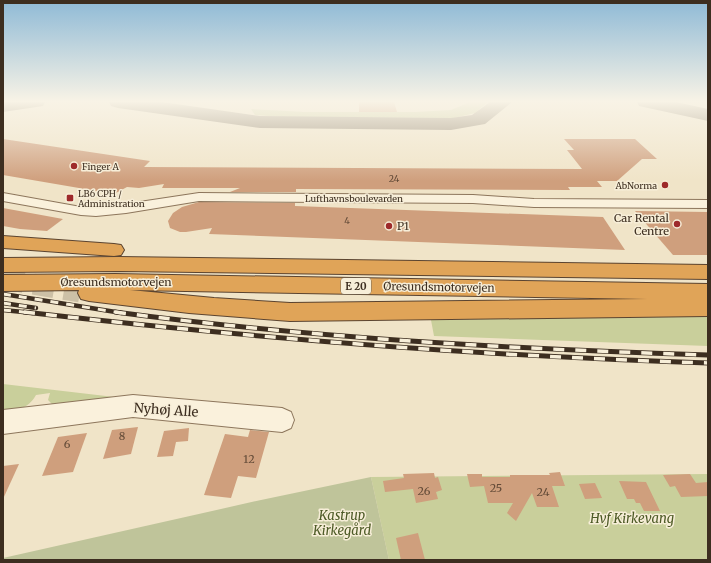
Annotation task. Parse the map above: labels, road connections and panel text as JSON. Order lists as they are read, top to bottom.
{
  "streets": {
    "highway": ["Øresundsmotorvejen", "E 20"],
    "street": ["Lufthavnsboulevarden", "Nyhøj Alle"]
  },
  "parks": ["Kastrup Kirkegård", "Hvf Kirkevang"],
  "places": {
    "other": [
      "Finger A",
      "AbNorma",
      "Car Rental Centre",
      "P1"
    ],
    "transit": ["LB6 CPH / Administration"]
  },
  "house_numbers": [
    "24",
    "4",
    "8",
    "6",
    "12",
    "25",
    "26",
    "24"
  ]
}
